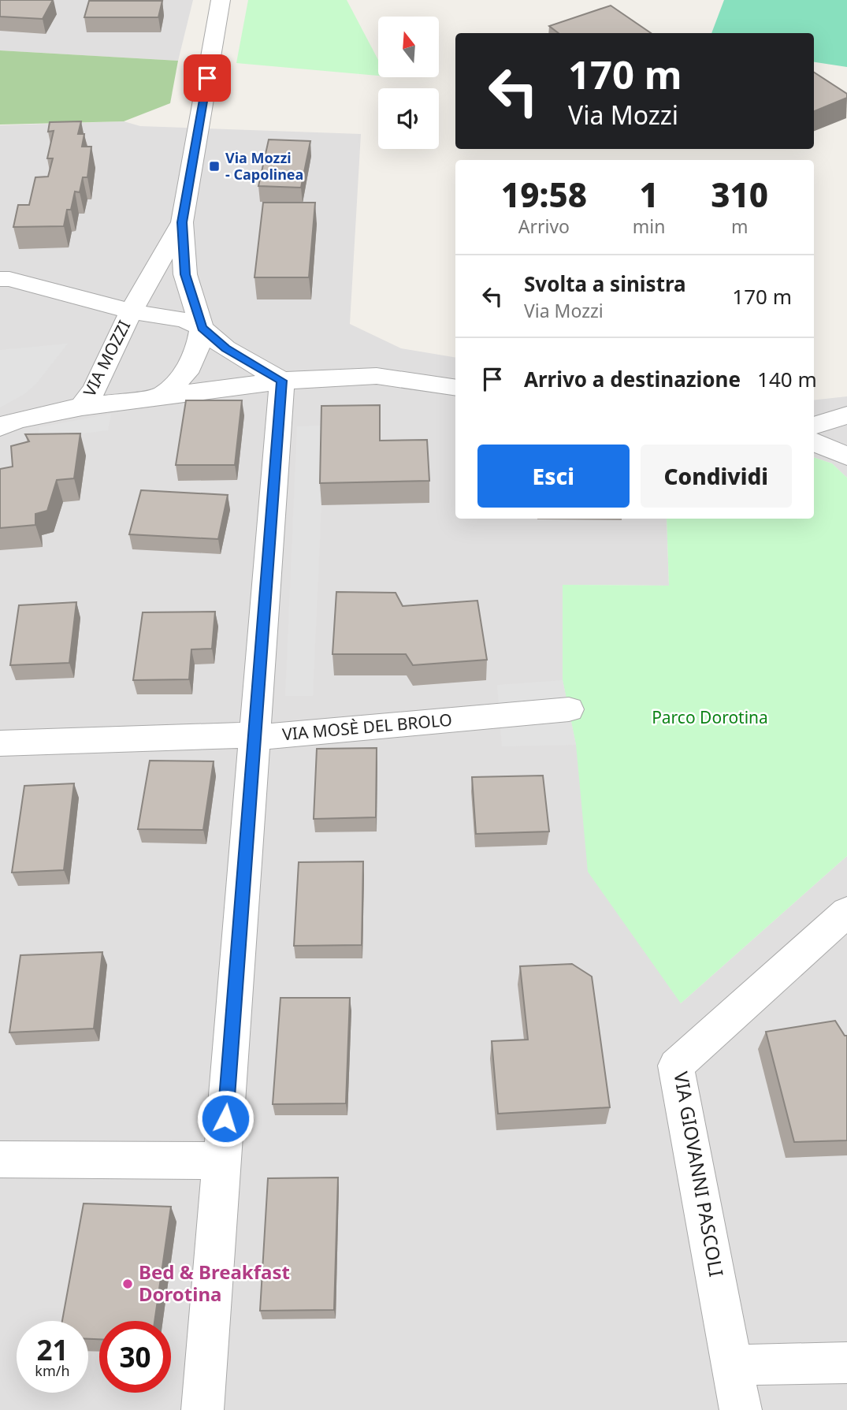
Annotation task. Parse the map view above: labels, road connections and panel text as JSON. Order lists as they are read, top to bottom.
{
  "streets": {
    "street": ["VIA MOZZI", "VIA MOSÈ DEL BROLO", "VIA GIOVANNI PASCOLI"]
  },
  "parks": ["Parco Dorotina"],
  "places": {
    "transit": ["Via Mozzi - Capolinea"],
    "other": ["Bed & Breakfast Dorotina"]
  },
  "north": "top",
  "page": {
    "turn": ["170 m", "Via Mozzi"],
    "eta": [
      "19:58",
      "Arrivo",
      "1",
      "min",
      "310",
      "m"
    ],
    "list": [
      {
        "name": "Svolta a sinistra",
        "note": "Via Mozzi",
        "value": "170 m"
      },
      {
        "name": "Arrivo a destinazione",
        "value": "140 m"
      }
    ],
    "buttons": ["Esci", "Condividi"],
    "speed": "21 km/h",
    "limit": "30"
  }
}
